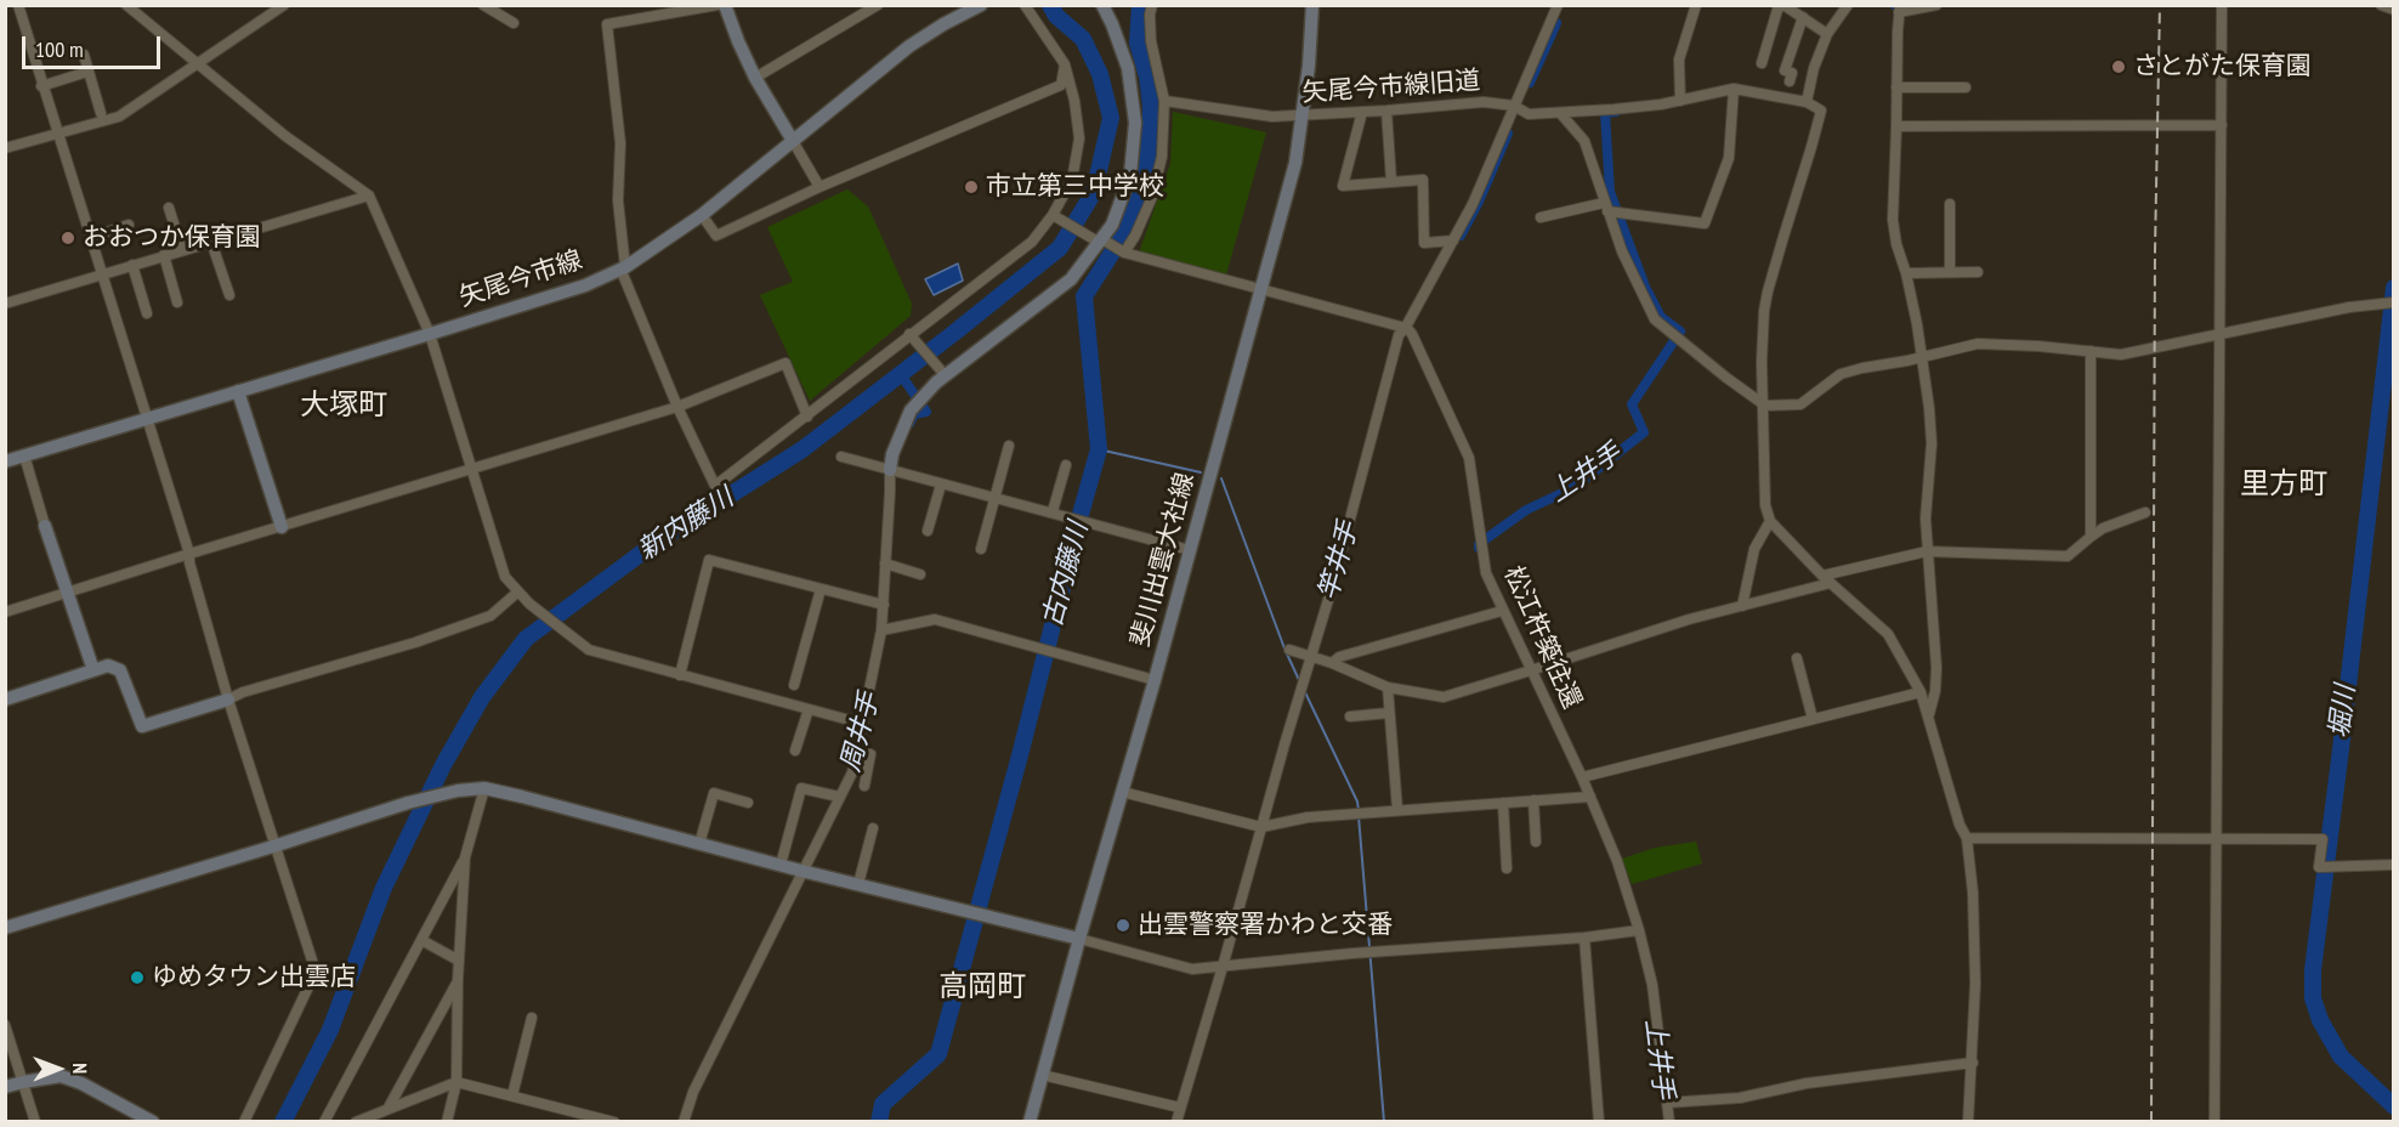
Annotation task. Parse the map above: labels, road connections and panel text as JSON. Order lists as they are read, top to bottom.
{
  "streets": {
    "street": [
      "矢尾今市線旧道",
      "矢尾今市線",
      "斐川出雲大社線",
      "松江杵築往還"
    ]
  },
  "crossings": [
    ["矢尾今市線旧道", "斐川出雲大社線"]
  ],
  "districts": ["大塚町", "里方町", "高岡町"],
  "water": [
    "上井手",
    "新内藤川",
    "竿井手",
    "古内藤川",
    "堀川",
    "周井手"
  ],
  "places": [
    "さとがた保育園",
    "市立第三中学校",
    "おおつか保育園",
    "出雲警察署かわと交番",
    "ゆめタウン出雲店"
  ],
  "scale_bar": "100 m",
  "north": "right"
}
